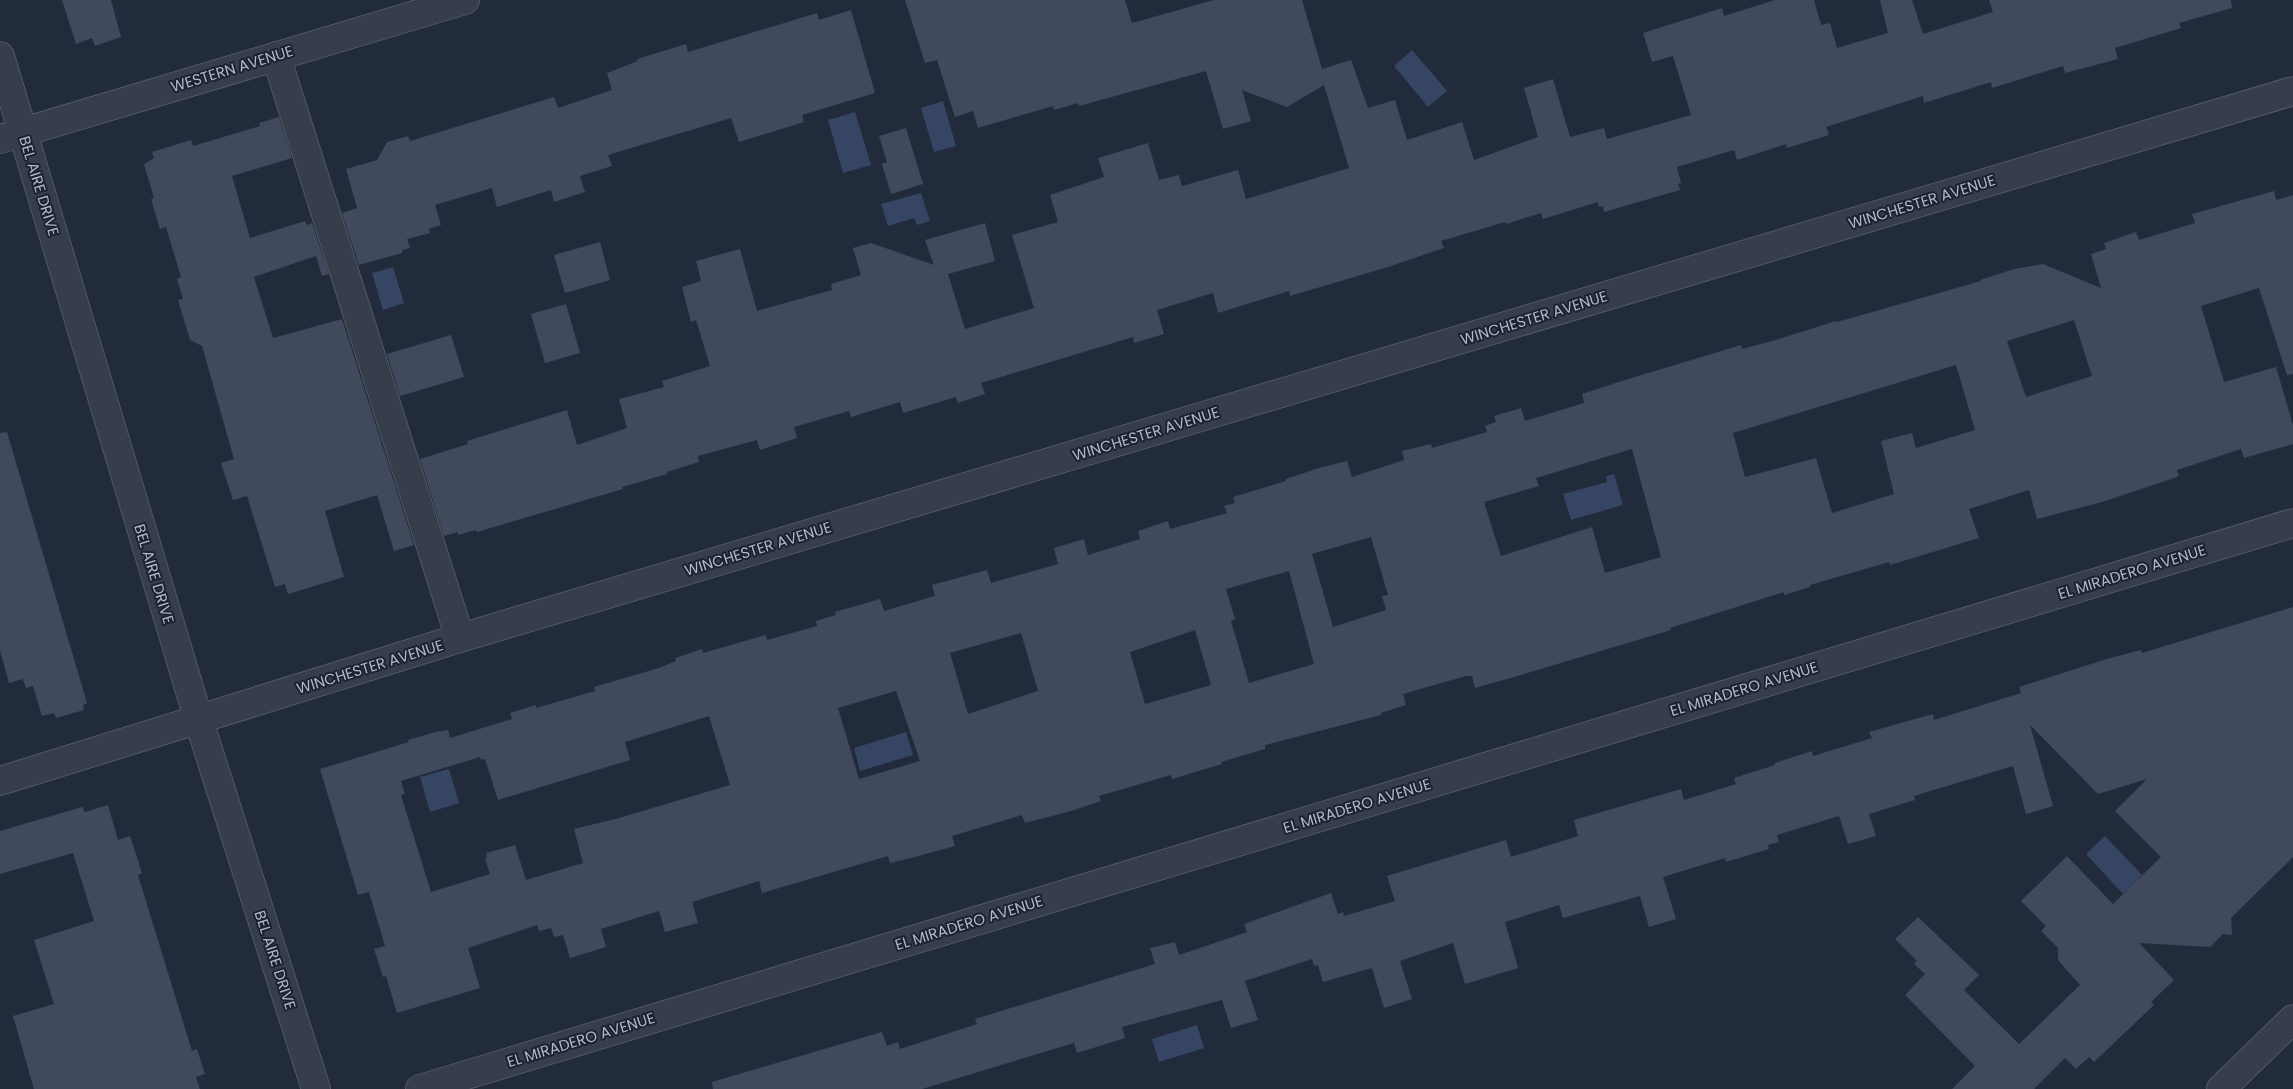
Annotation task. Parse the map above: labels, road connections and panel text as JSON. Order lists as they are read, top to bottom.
{
  "streets": {
    "street": [
      "WESTERN AVENUE",
      "BEL AIRE DRIVE",
      "WINCHESTER AVENUE",
      "EL MIRADERO AVENUE"
    ]
  },
  "crossings": [
    ["WESTERN AVENUE", "BEL AIRE DRIVE"],
    ["BEL AIRE DRIVE", "WINCHESTER AVENUE"]
  ]
}
